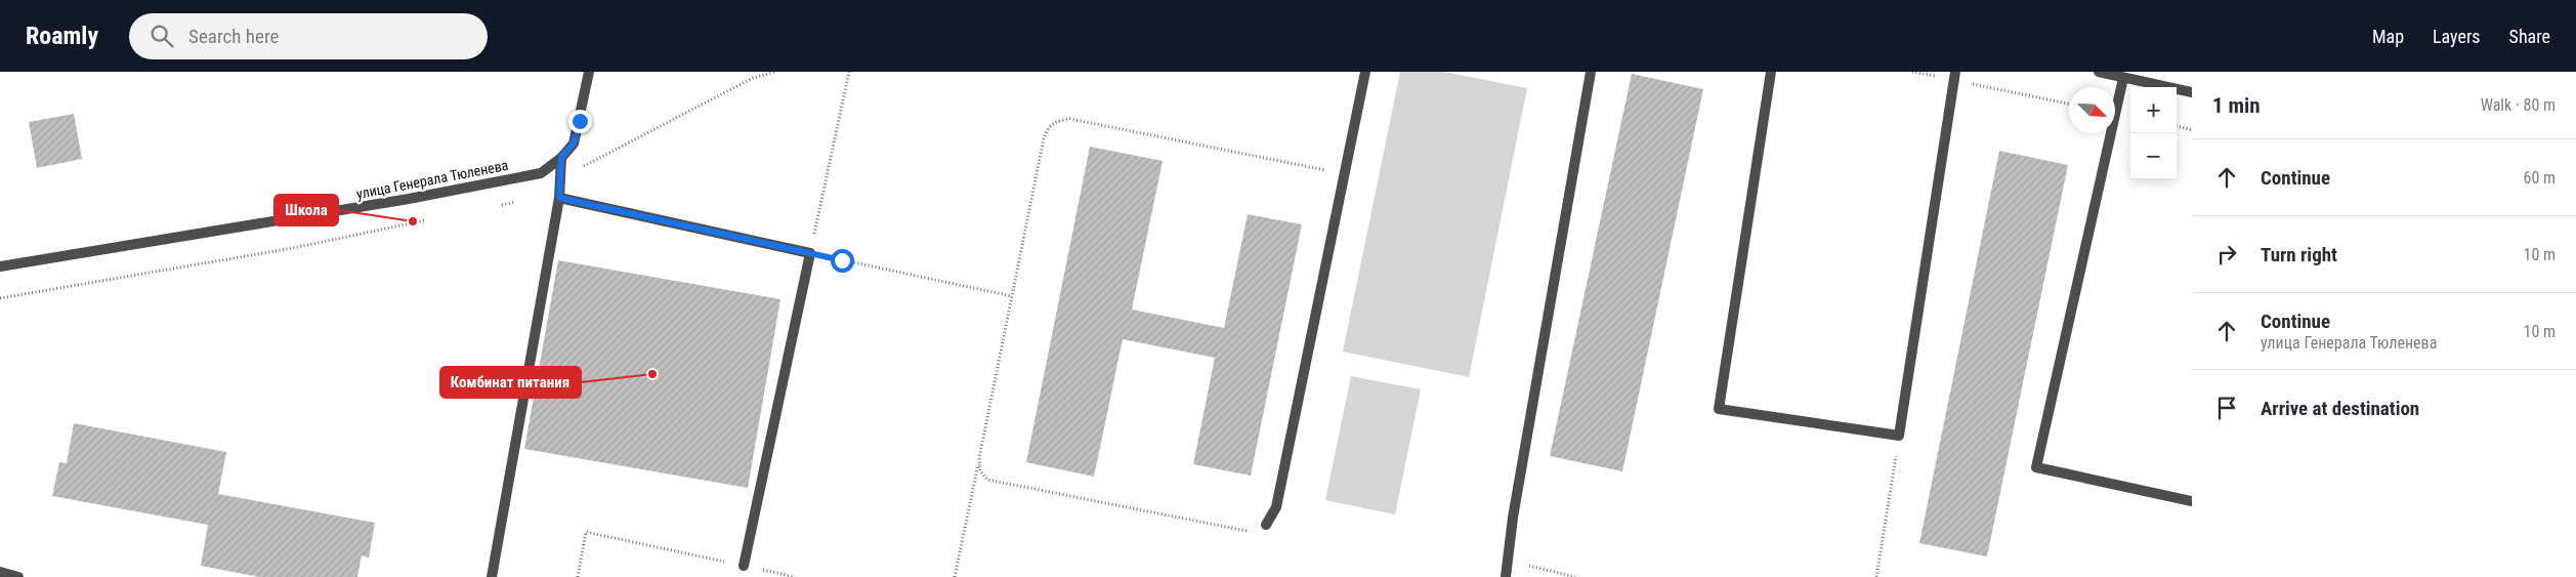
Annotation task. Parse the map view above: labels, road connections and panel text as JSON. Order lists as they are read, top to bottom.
{
  "streets": {
    "street": ["улица Генерала Тюленева"]
  },
  "places": ["Школа", "Комбинат питания"],
  "north": "bottom right",
  "page": {
    "header": "Roamly",
    "search": "Search here",
    "nav": ["Map", "Layers", "Share"],
    "heading": ["1 min", "Walk · 80 m"],
    "map_buttons": ["+", "−"],
    "list": [
      ["Continue", "60 m"],
      ["Turn right", "10 m"],
      ["Continue", "улица Генерала Тюленева", "10 m"],
      "Arrive at destination"
    ]
  }
}
